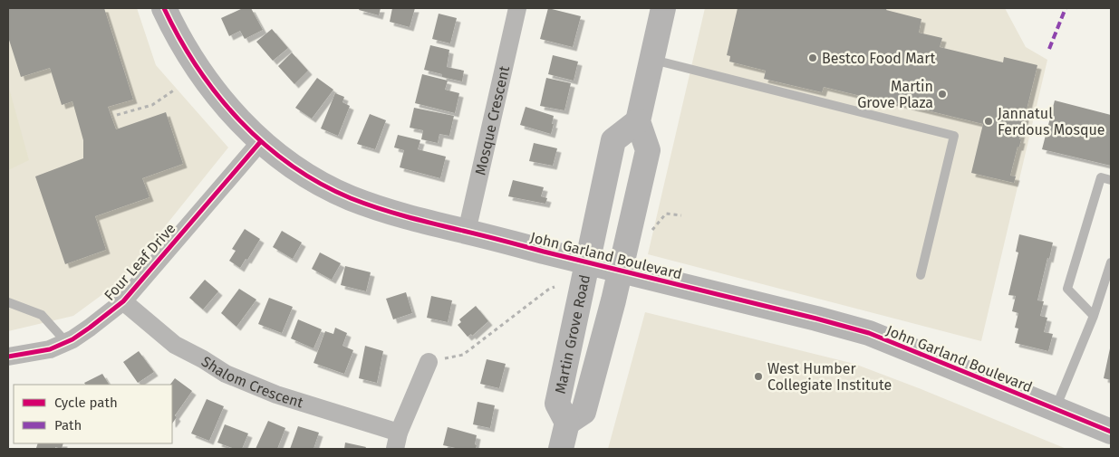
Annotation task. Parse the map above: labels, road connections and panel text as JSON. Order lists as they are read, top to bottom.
{
  "streets": {
    "street": [
      "Mosque Crescent",
      "John Garland Boulevard",
      "Four Leaf Drive",
      "Martin Grove Road",
      "Shalom Crescent"
    ]
  },
  "crossings": [
    ["Mosque Crescent", "John Garland Boulevard"],
    ["John Garland Boulevard", "Four Leaf Drive"],
    ["John Garland Boulevard", "Martin Grove Road"],
    ["Four Leaf Drive", "Shalom Crescent"]
  ],
  "places": [
    "Bestco Food Mart",
    "Martin Grove Plaza",
    "Jannatul Ferdous Mosque",
    "West Humber Collegiate Institute"
  ],
  "legend": ["Cycle path", "Path"]
}
